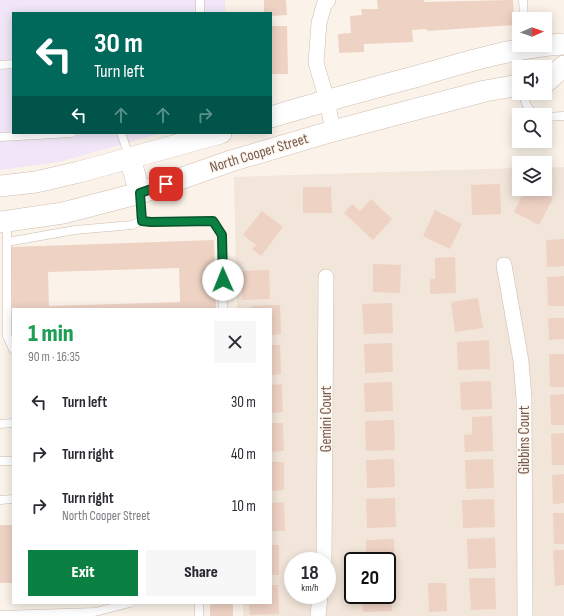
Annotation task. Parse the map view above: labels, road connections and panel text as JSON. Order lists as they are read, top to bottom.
{
  "streets": {
    "main road": ["North Cooper Street"],
    "street": ["Gemini Court", "Gibbins Court"]
  },
  "north": "right",
  "page": {
    "turn": ["30 m", "Turn left"],
    "heading": ["1 min", "90 m · 16:35"],
    "list": [
      {
        "name": "Turn left",
        "value": "30 m"
      },
      {
        "name": "Turn right",
        "value": "40 m"
      },
      {
        "name": "Turn right",
        "note": "North Cooper Street",
        "value": "10 m"
      }
    ],
    "buttons": ["Exit", "Share"],
    "speed": "18 km/h",
    "limit": "20"
  }
}
